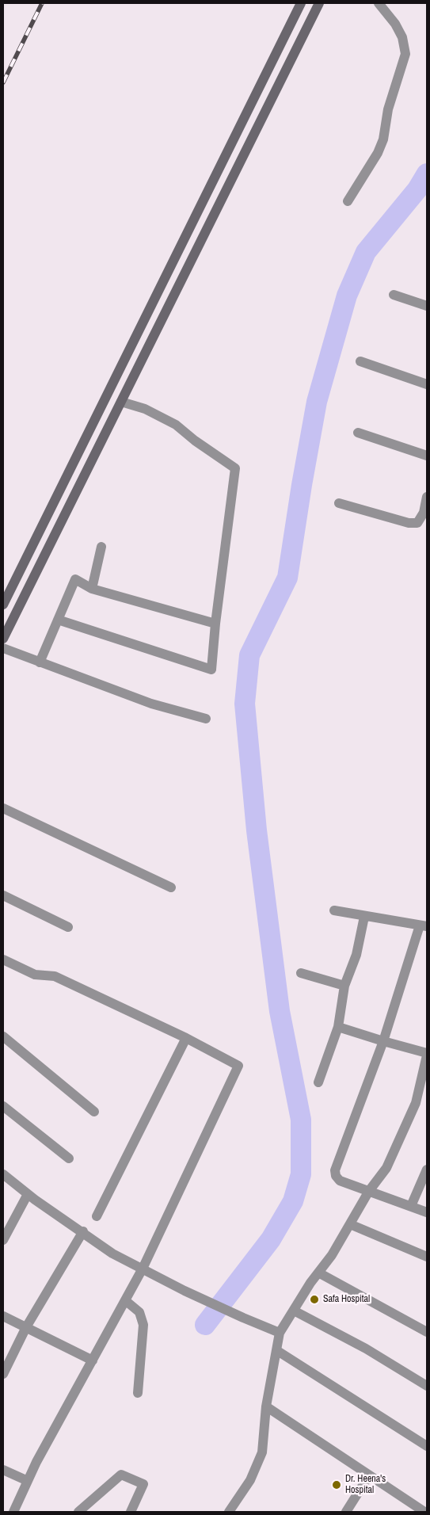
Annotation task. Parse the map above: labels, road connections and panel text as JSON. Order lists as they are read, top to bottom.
{
  "places": ["Safa Hospital", "Dr. Heena's Hospital"]
}
